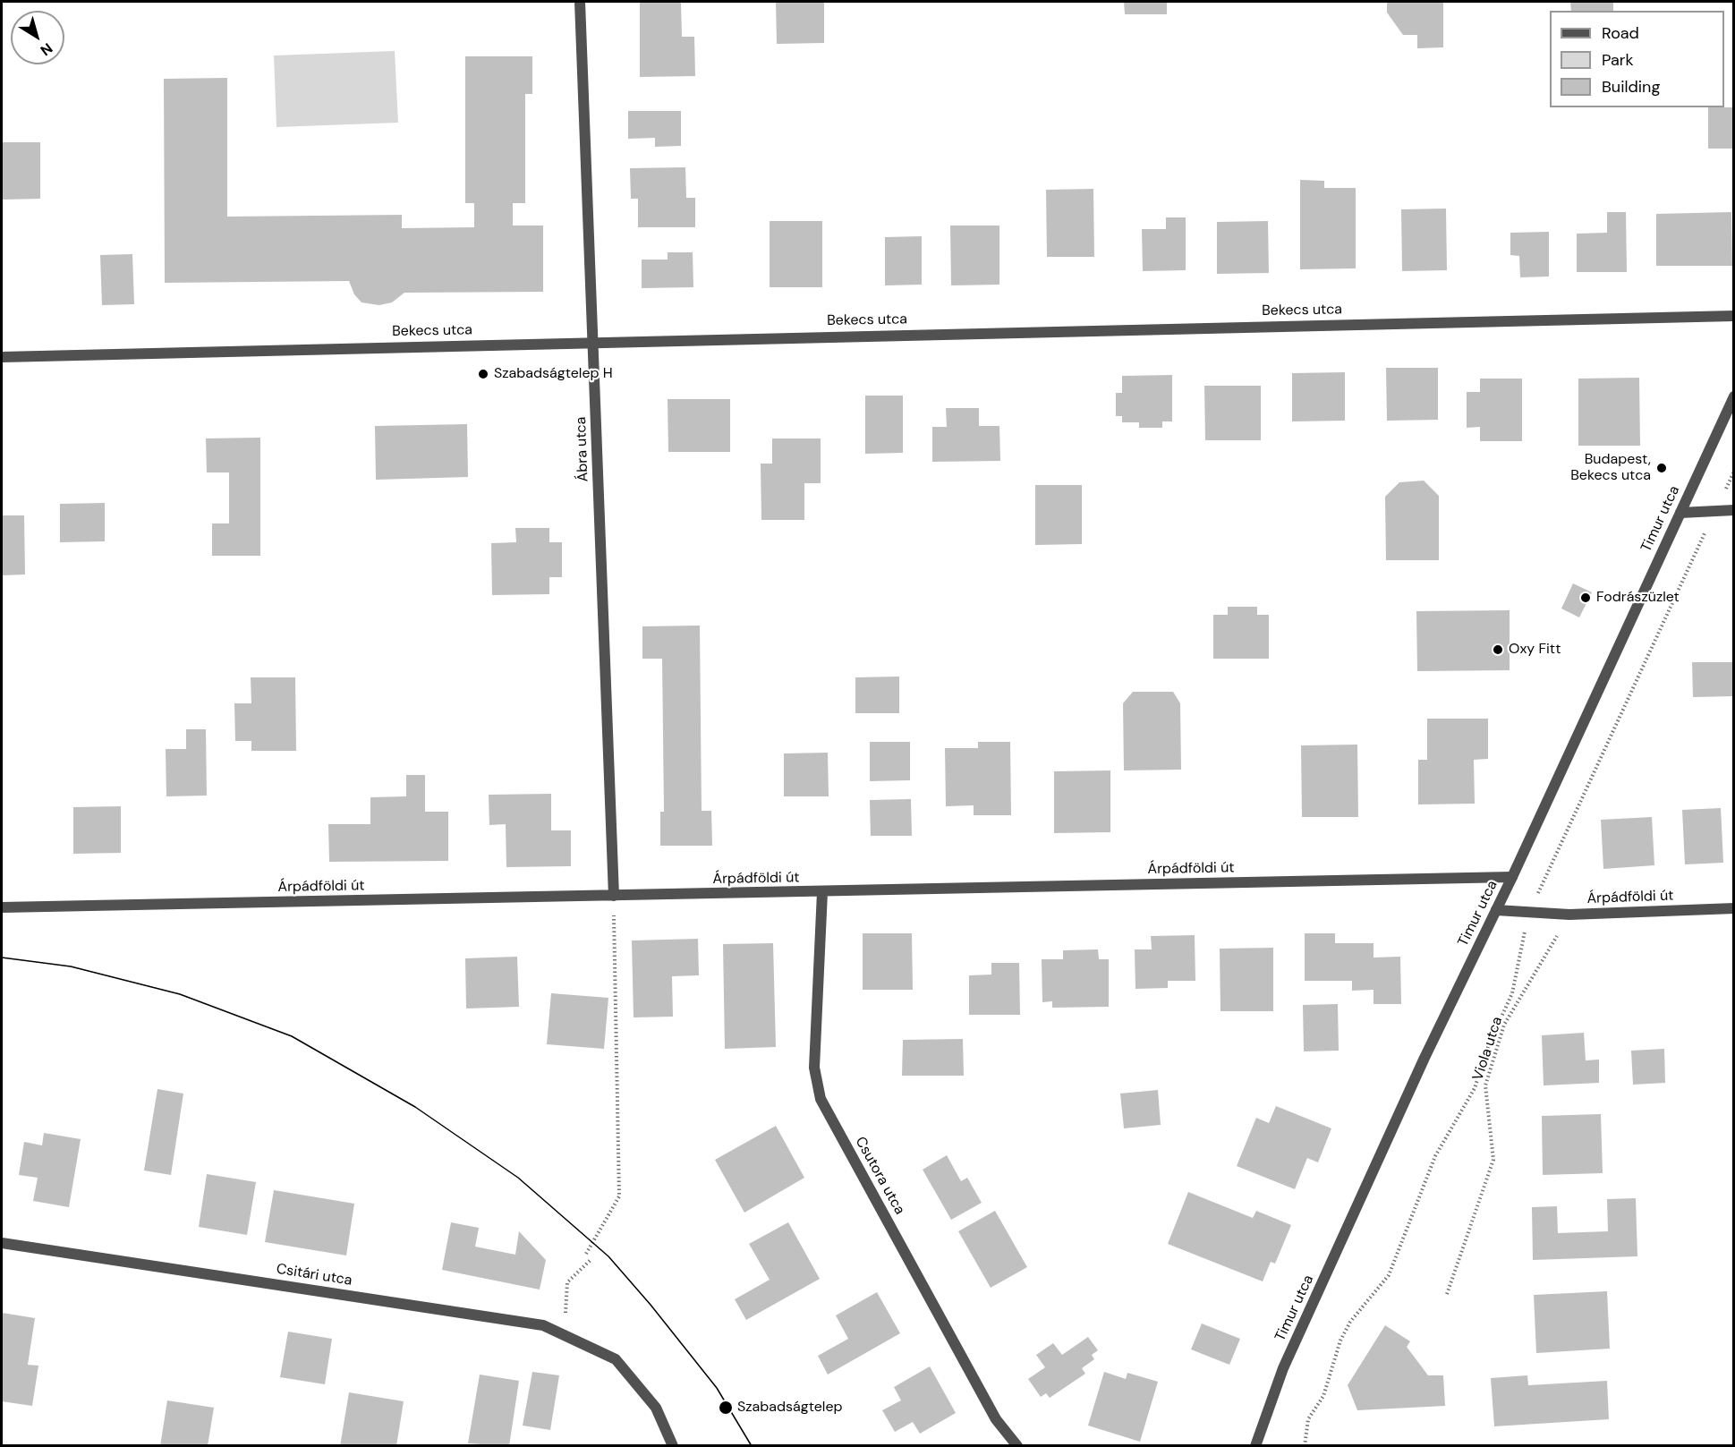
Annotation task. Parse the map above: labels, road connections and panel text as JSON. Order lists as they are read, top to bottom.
{
  "streets": {
    "street": [
      "Bekecs utca",
      "Ábra utca",
      "Timur utca",
      "Árpádföldi út",
      "Csutora utca",
      "Csitári utca"
    ],
    "path": ["Viola utca"]
  },
  "crossings": [
    ["Bekecs utca", "Ábra utca"],
    ["Ábra utca", "Árpádföldi út"],
    ["Timur utca", "Árpádföldi út"],
    ["Árpádföldi út", "Viola utca"],
    ["Árpádföldi út", "Csutora utca"]
  ],
  "places": [
    "Szabadságtelep H",
    "Budapest, Bekecs utca",
    "Fodrászüzlet",
    "Oxy Fitt",
    "Szabadságtelep"
  ],
  "legend": ["Road", "Park", "Building"],
  "north": "bottom right"
}
